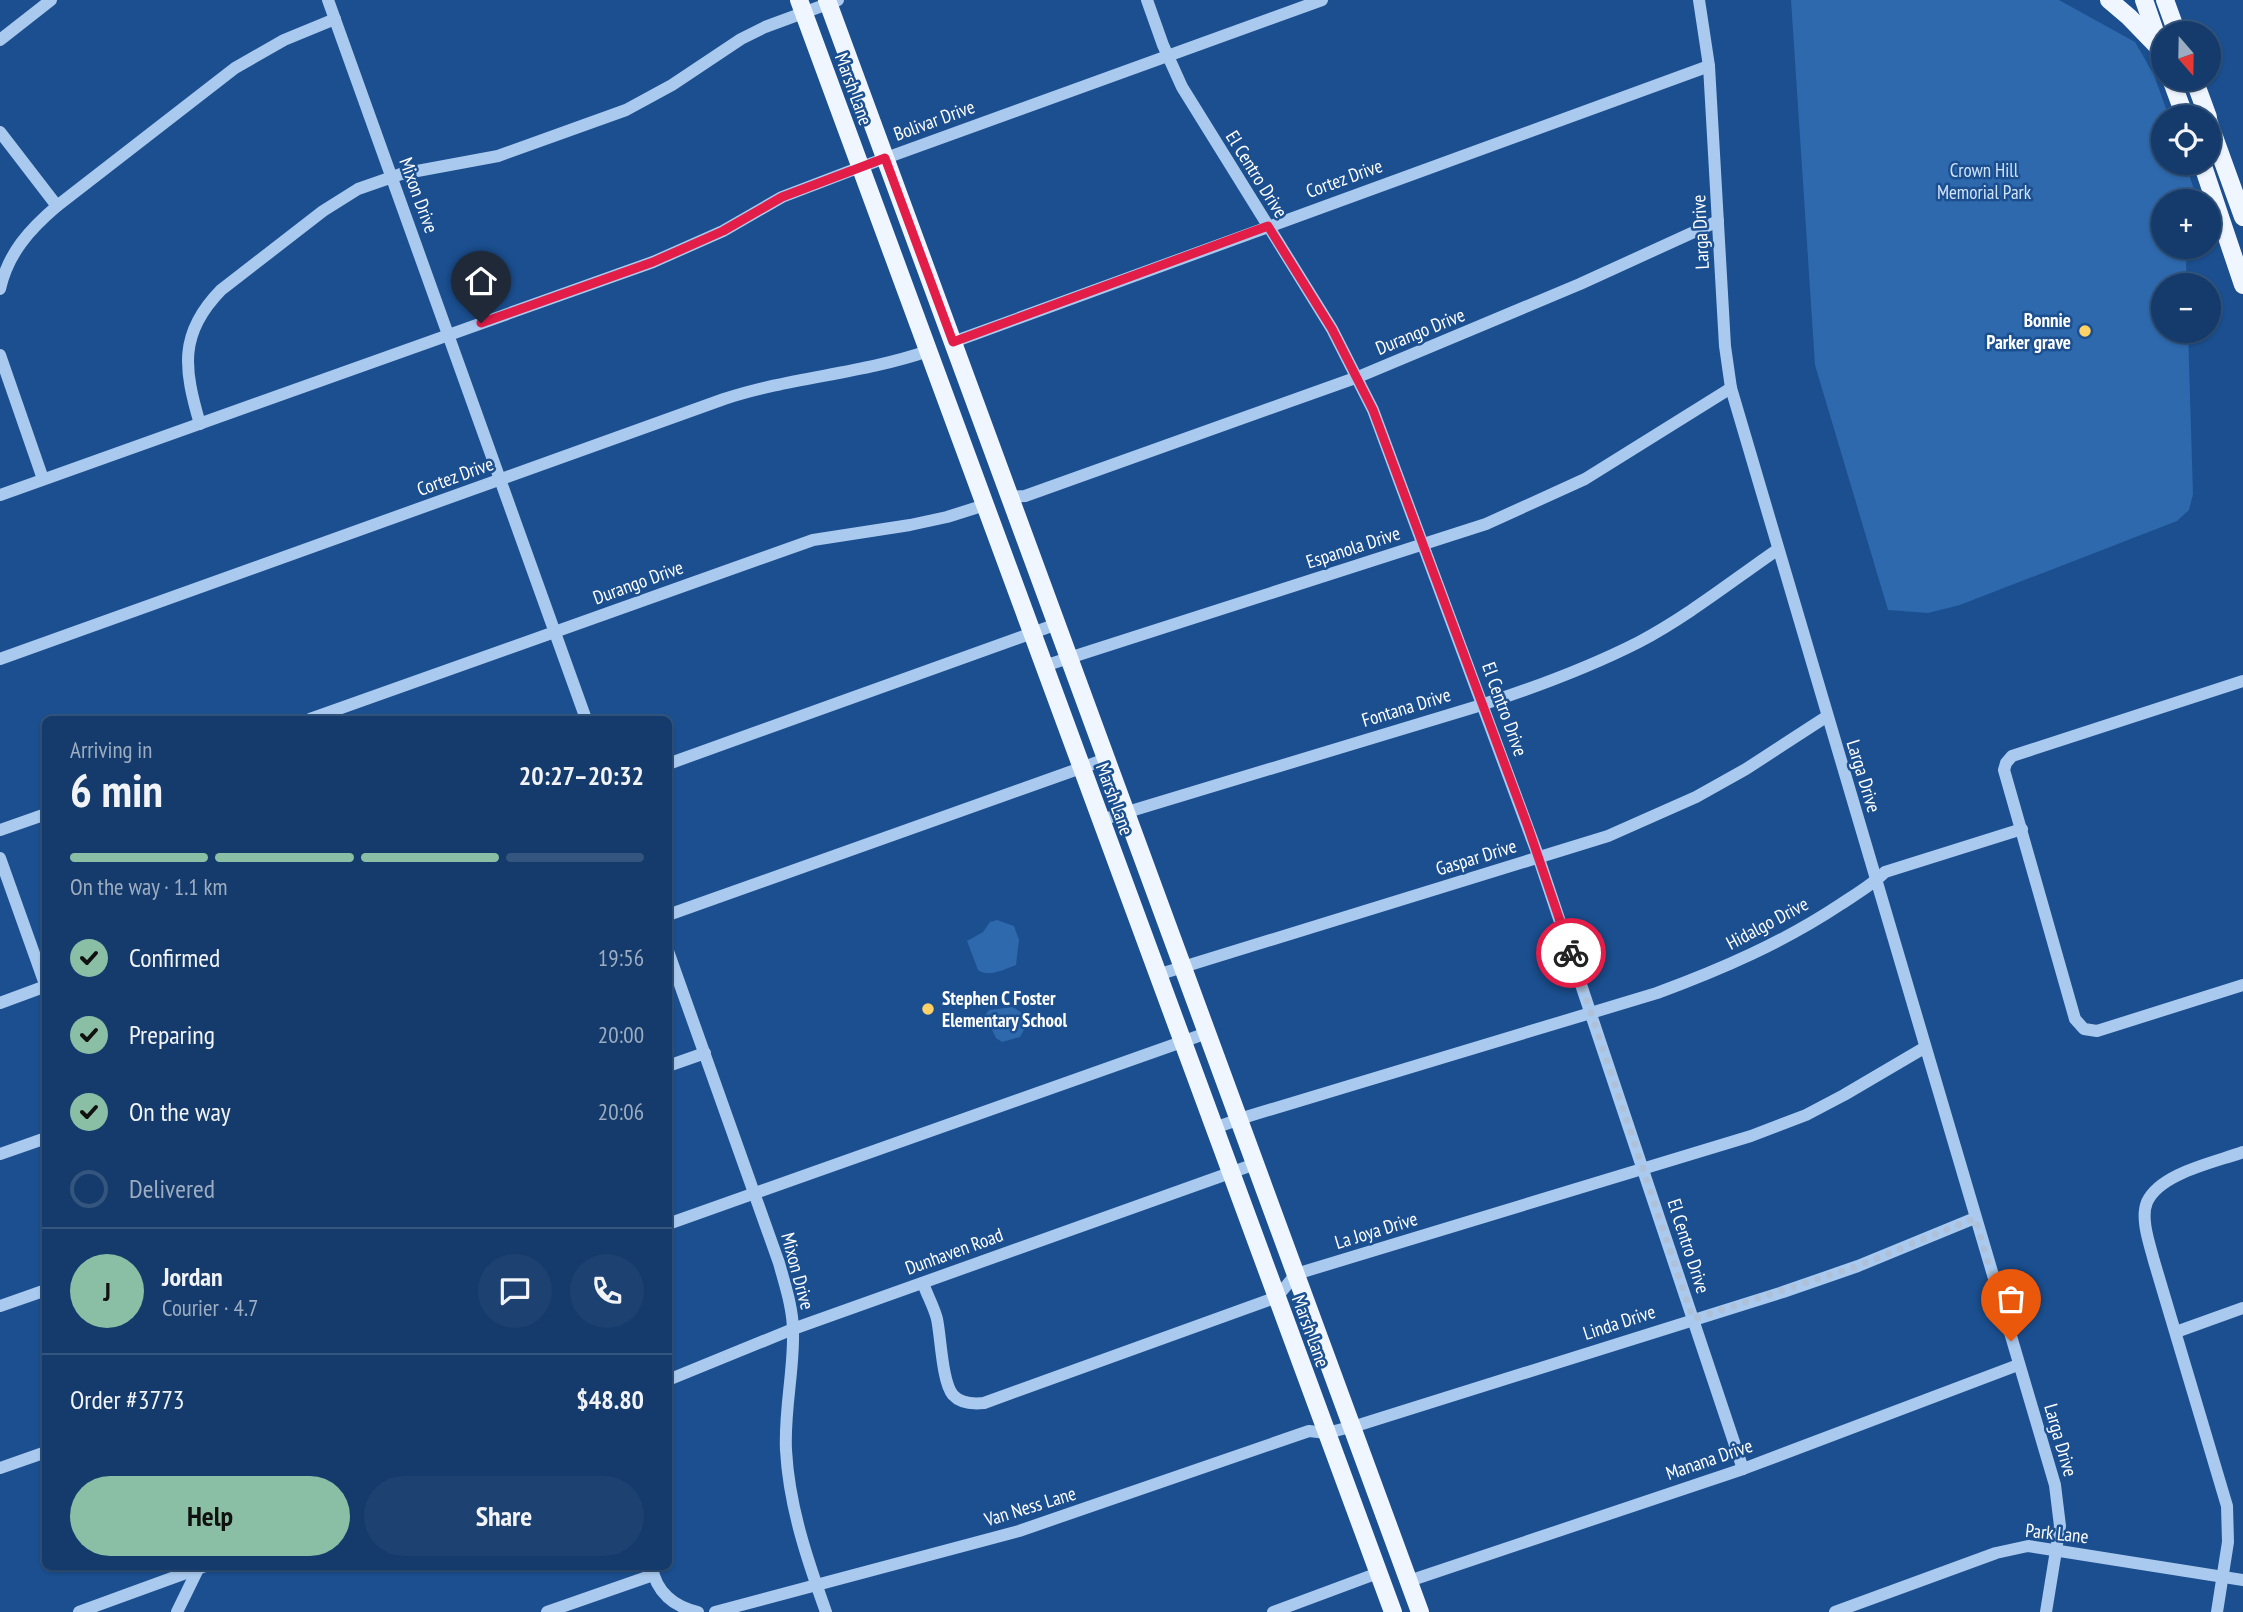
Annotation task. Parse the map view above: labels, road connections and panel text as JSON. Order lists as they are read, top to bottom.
{
  "streets": {
    "main road": ["Marsh Lane"],
    "street": [
      "Bolivar Drive",
      "El Centro Drive",
      "Cortez Drive",
      "Mixon Drive",
      "Larga Drive",
      "Durango Drive",
      "Espanola Drive",
      "Fontana Drive",
      "Gaspar Drive",
      "Hidalgo Drive",
      "La Joya Drive",
      "Dunhaven Road",
      "Linda Drive",
      "Manana Drive",
      "Van Ness Lane",
      "Park Lane"
    ]
  },
  "crossings": [
    ["Marsh Lane", "Bolivar Drive"],
    ["Marsh Lane", "Cortez Drive"],
    ["Marsh Lane", "Durango Drive"],
    ["Marsh Lane", "Espanola Drive"],
    ["Marsh Lane", "Fontana Drive"],
    ["Marsh Lane", "Gaspar Drive"],
    ["Marsh Lane", "Hidalgo Drive"],
    ["Marsh Lane", "La Joya Drive"],
    ["Marsh Lane", "Dunhaven Road"],
    ["Marsh Lane", "Linda Drive"],
    ["Marsh Lane", "Manana Drive"],
    ["Marsh Lane", "Van Ness Lane"],
    ["Bolivar Drive", "El Centro Drive"],
    ["Bolivar Drive", "Mixon Drive"],
    ["El Centro Drive", "Cortez Drive"],
    ["El Centro Drive", "Durango Drive"],
    ["El Centro Drive", "Espanola Drive"],
    ["El Centro Drive", "Fontana Drive"],
    ["El Centro Drive", "Gaspar Drive"],
    ["El Centro Drive", "Hidalgo Drive"],
    ["El Centro Drive", "La Joya Drive"],
    ["El Centro Drive", "Linda Drive"],
    ["El Centro Drive", "Manana Drive"],
    ["Cortez Drive", "Mixon Drive"],
    ["Cortez Drive", "Larga Drive"],
    ["Mixon Drive", "Durango Drive"],
    ["Mixon Drive", "Dunhaven Road"],
    ["Mixon Drive", "Van Ness Lane"],
    ["Larga Drive", "Durango Drive"],
    ["Larga Drive", "Espanola Drive"],
    ["Larga Drive", "Fontana Drive"],
    ["Larga Drive", "Gaspar Drive"],
    ["Larga Drive", "Hidalgo Drive"],
    ["Larga Drive", "La Joya Drive"],
    ["Larga Drive", "Linda Drive"],
    ["Larga Drive", "Manana Drive"],
    ["Larga Drive", "Park Lane"],
    ["Linda Drive", "Van Ness Lane"]
  ],
  "parks": ["Crown Hill Memorial Park"],
  "places": ["Bonnie Parker grave", "Stephen C Foster Elementary School"],
  "north": "bottom",
  "page": {
    "map_buttons": ["+", "−"],
    "heading": ["6 min", "Arriving in", "20:27–20:32"],
    "panel": [
      "Jordan",
      "Courier · 4.7",
      "Order #3773",
      "$48.80"
    ],
    "bar": "On the way · 1.1 km",
    "list": [
      ["Confirmed", "19:56"],
      ["Preparing", "20:00"],
      ["On the way", "20:06"],
      "Delivered"
    ],
    "round": "J",
    "buttons": ["Help", "Share"]
  }
}
